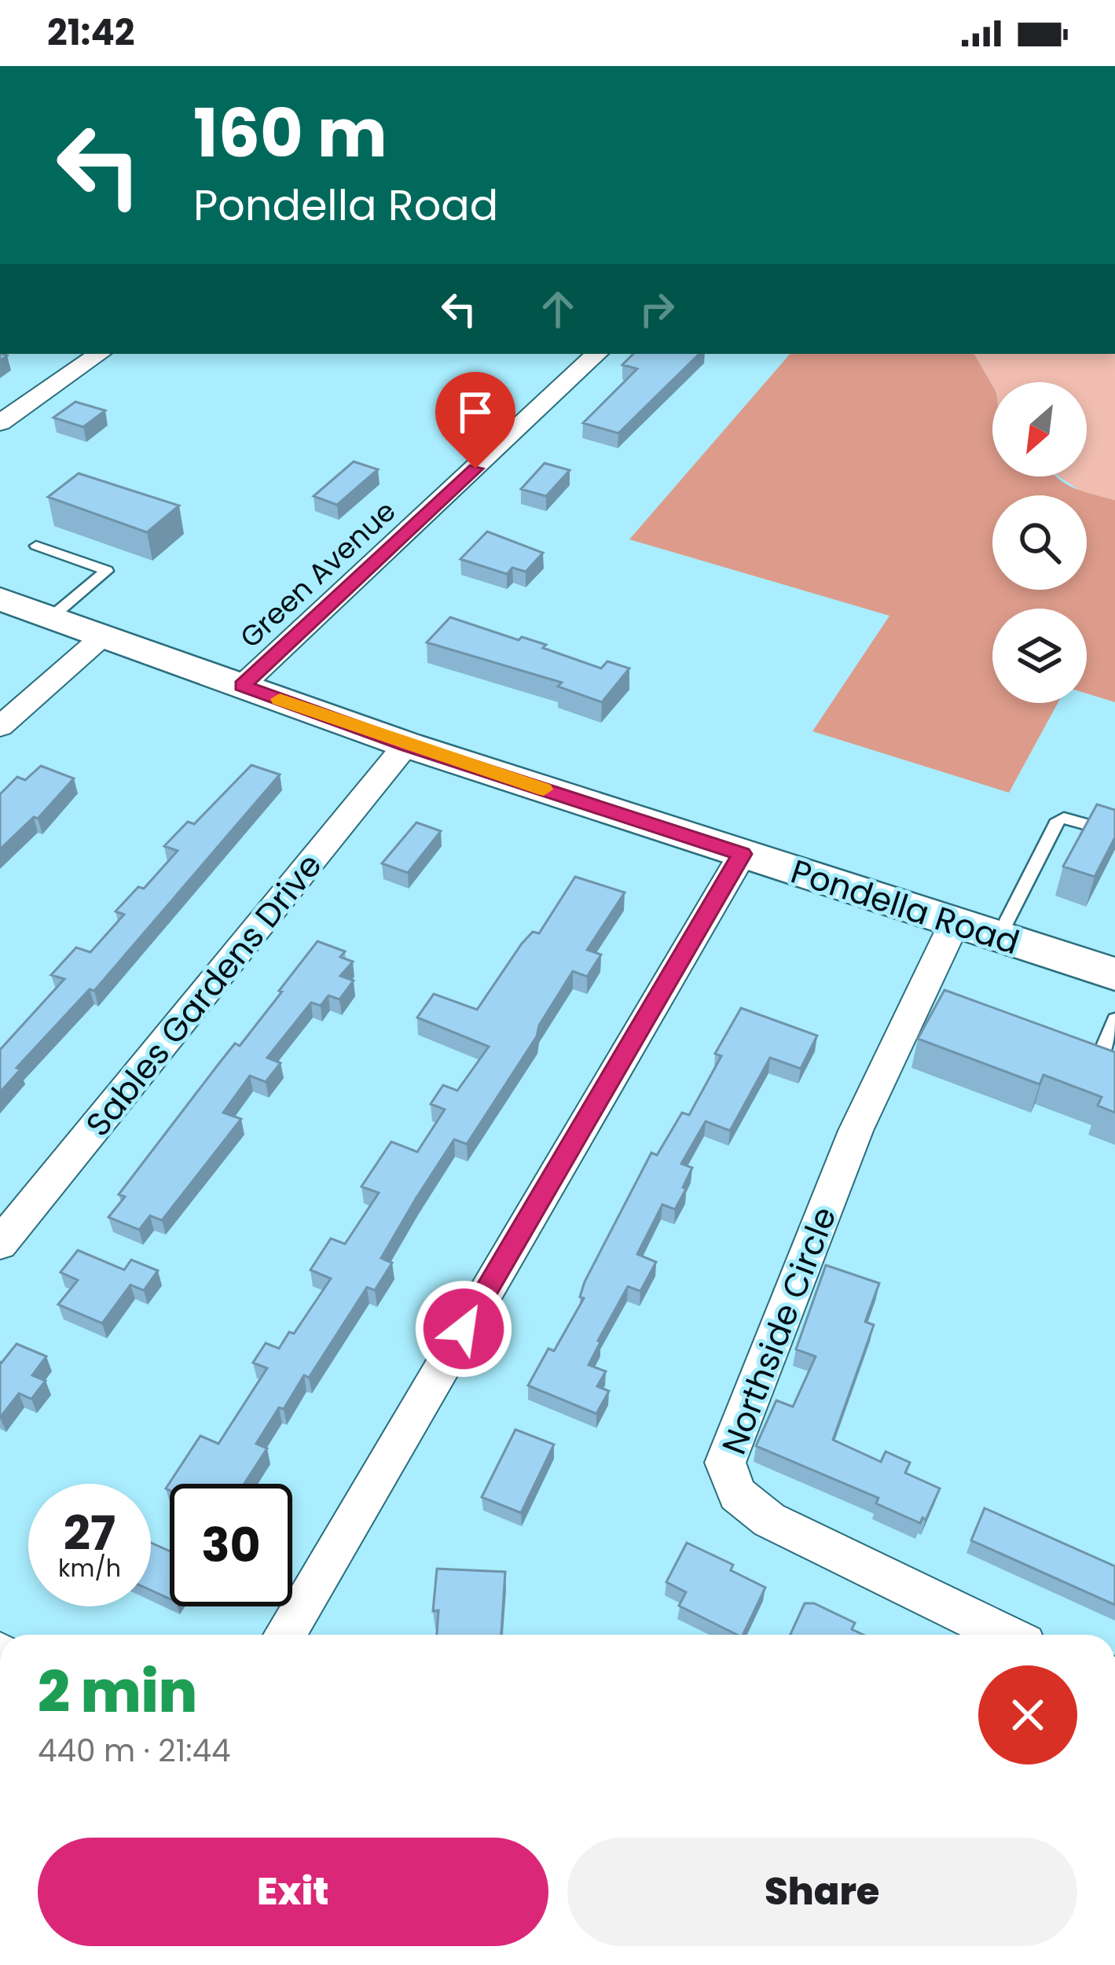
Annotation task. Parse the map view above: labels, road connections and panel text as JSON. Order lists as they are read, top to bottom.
{
  "streets": {
    "main road": ["Pondella Road"],
    "street": ["Green Avenue", "Sables Gardens Drive", "Northside Circle"]
  },
  "crossings": [
    ["Green Avenue", "Pondella Road"],
    ["Pondella Road", "Sables Gardens Drive"],
    ["Pondella Road", "Northside Circle"]
  ],
  "north": "bottom left",
  "page": {
    "status": "21:42",
    "turn": ["160 m", "Pondella Road"],
    "speed": "27 km/h",
    "limit": "30",
    "heading": ["2 min", "440 m · 21:44"],
    "buttons": ["Exit", "Share"]
  }
}
